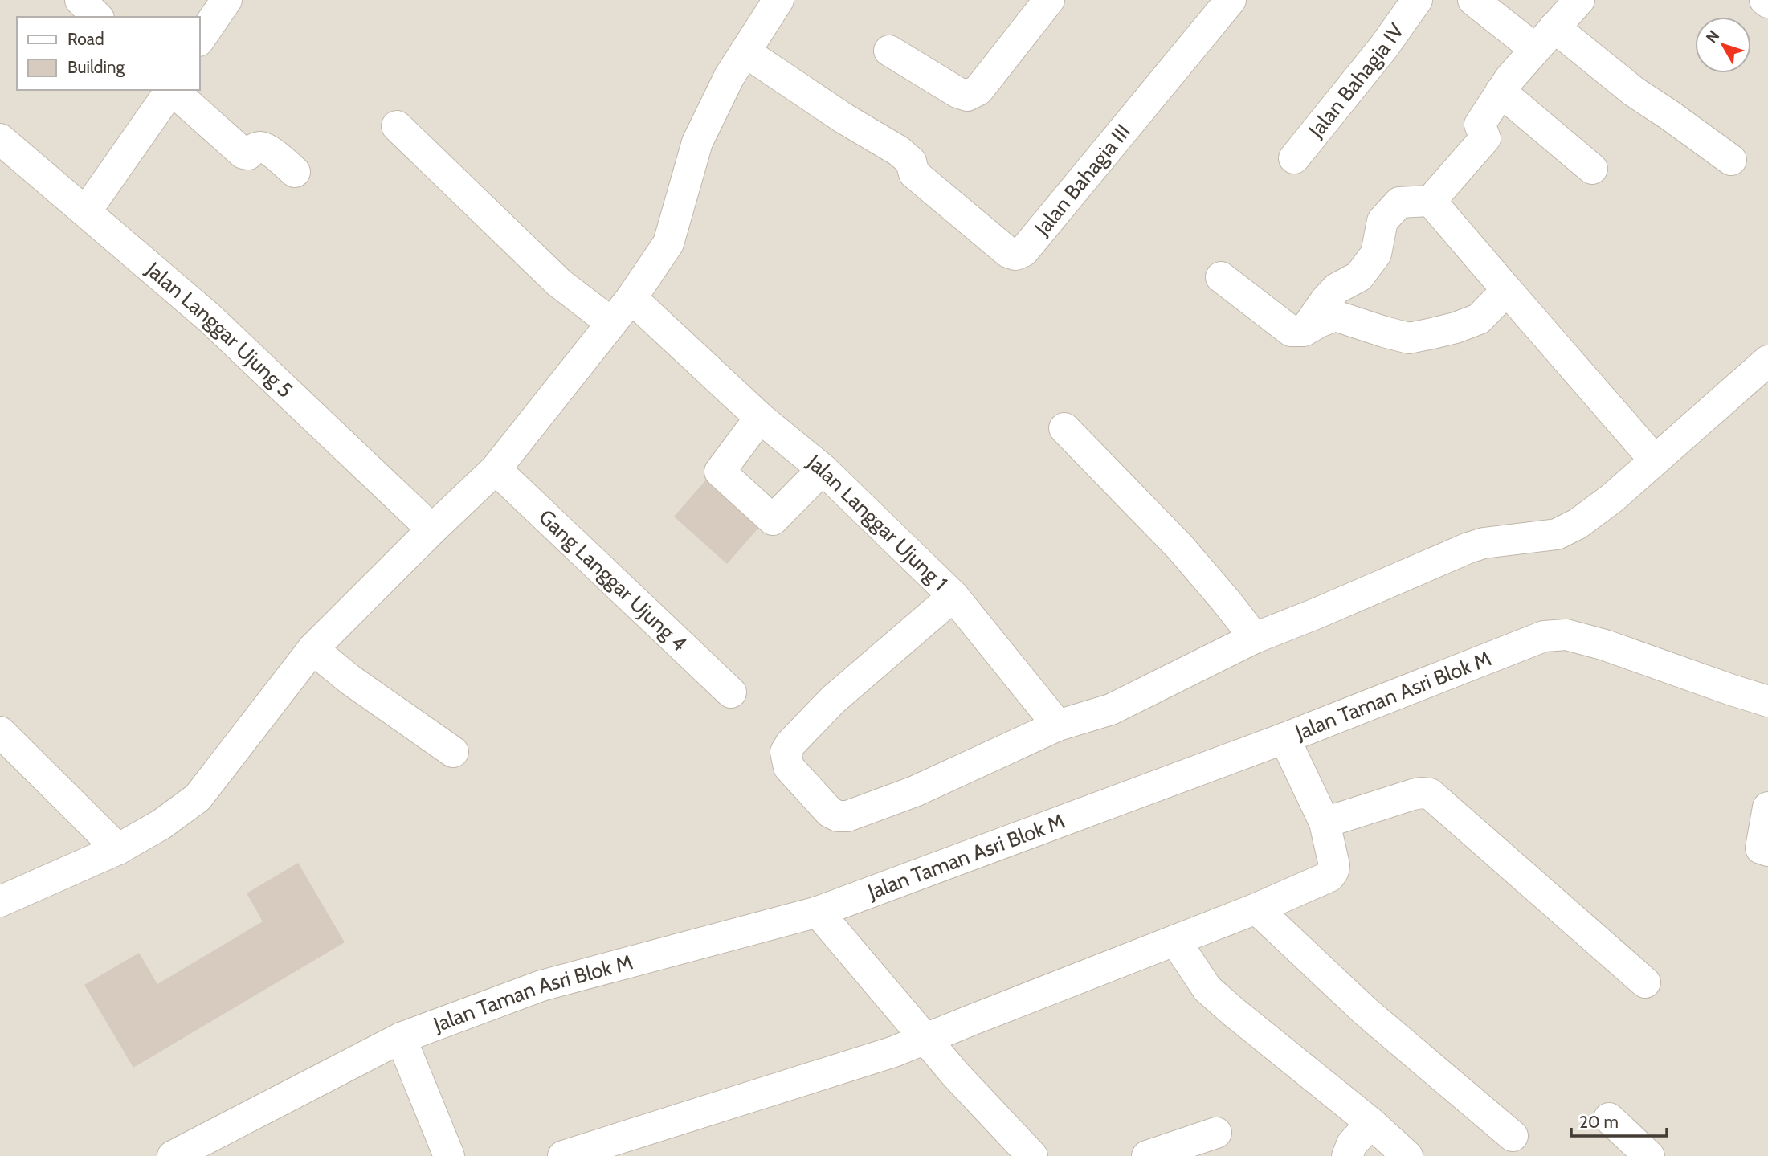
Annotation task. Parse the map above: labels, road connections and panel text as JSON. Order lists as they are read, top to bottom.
{
  "streets": {
    "street": [
      "Jalan Bahagia IV",
      "Jalan Bahagia III",
      "Jalan Langgar Ujung 5",
      "Jalan Langgar Ujung 1",
      "Gang Langgar Ujung 4",
      "Jalan Taman Asri Blok M"
    ]
  },
  "legend": ["Road", "Building"],
  "scale_bar": "20 m",
  "north": "top left"
}
